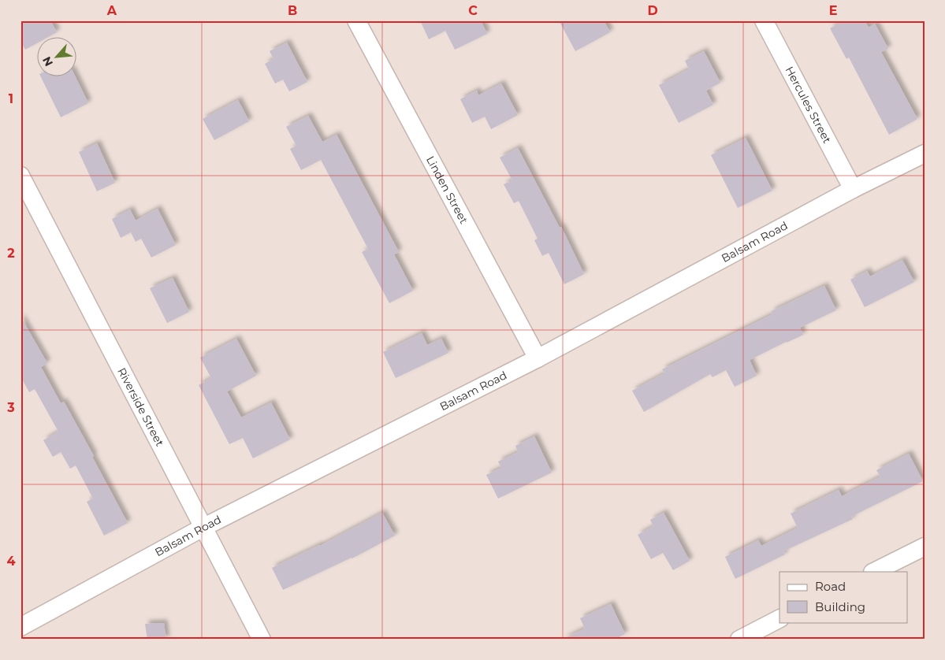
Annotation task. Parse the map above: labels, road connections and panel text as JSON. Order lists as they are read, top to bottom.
{
  "streets": {
    "street": [
      "Hercules Street",
      "Linden Street",
      "Balsam Road",
      "Riverside Street"
    ]
  },
  "crossings": [
    ["Hercules Street", "Balsam Road"],
    ["Linden Street", "Balsam Road"],
    ["Balsam Road", "Riverside Street"]
  ],
  "legend": ["Road", "Building"],
  "north": "bottom left",
  "grid": {
    "columns": [
      "A",
      "B",
      "C",
      "D",
      "E"
    ],
    "rows": [
      "1",
      "2",
      "3",
      "4"
    ]
  }
}
